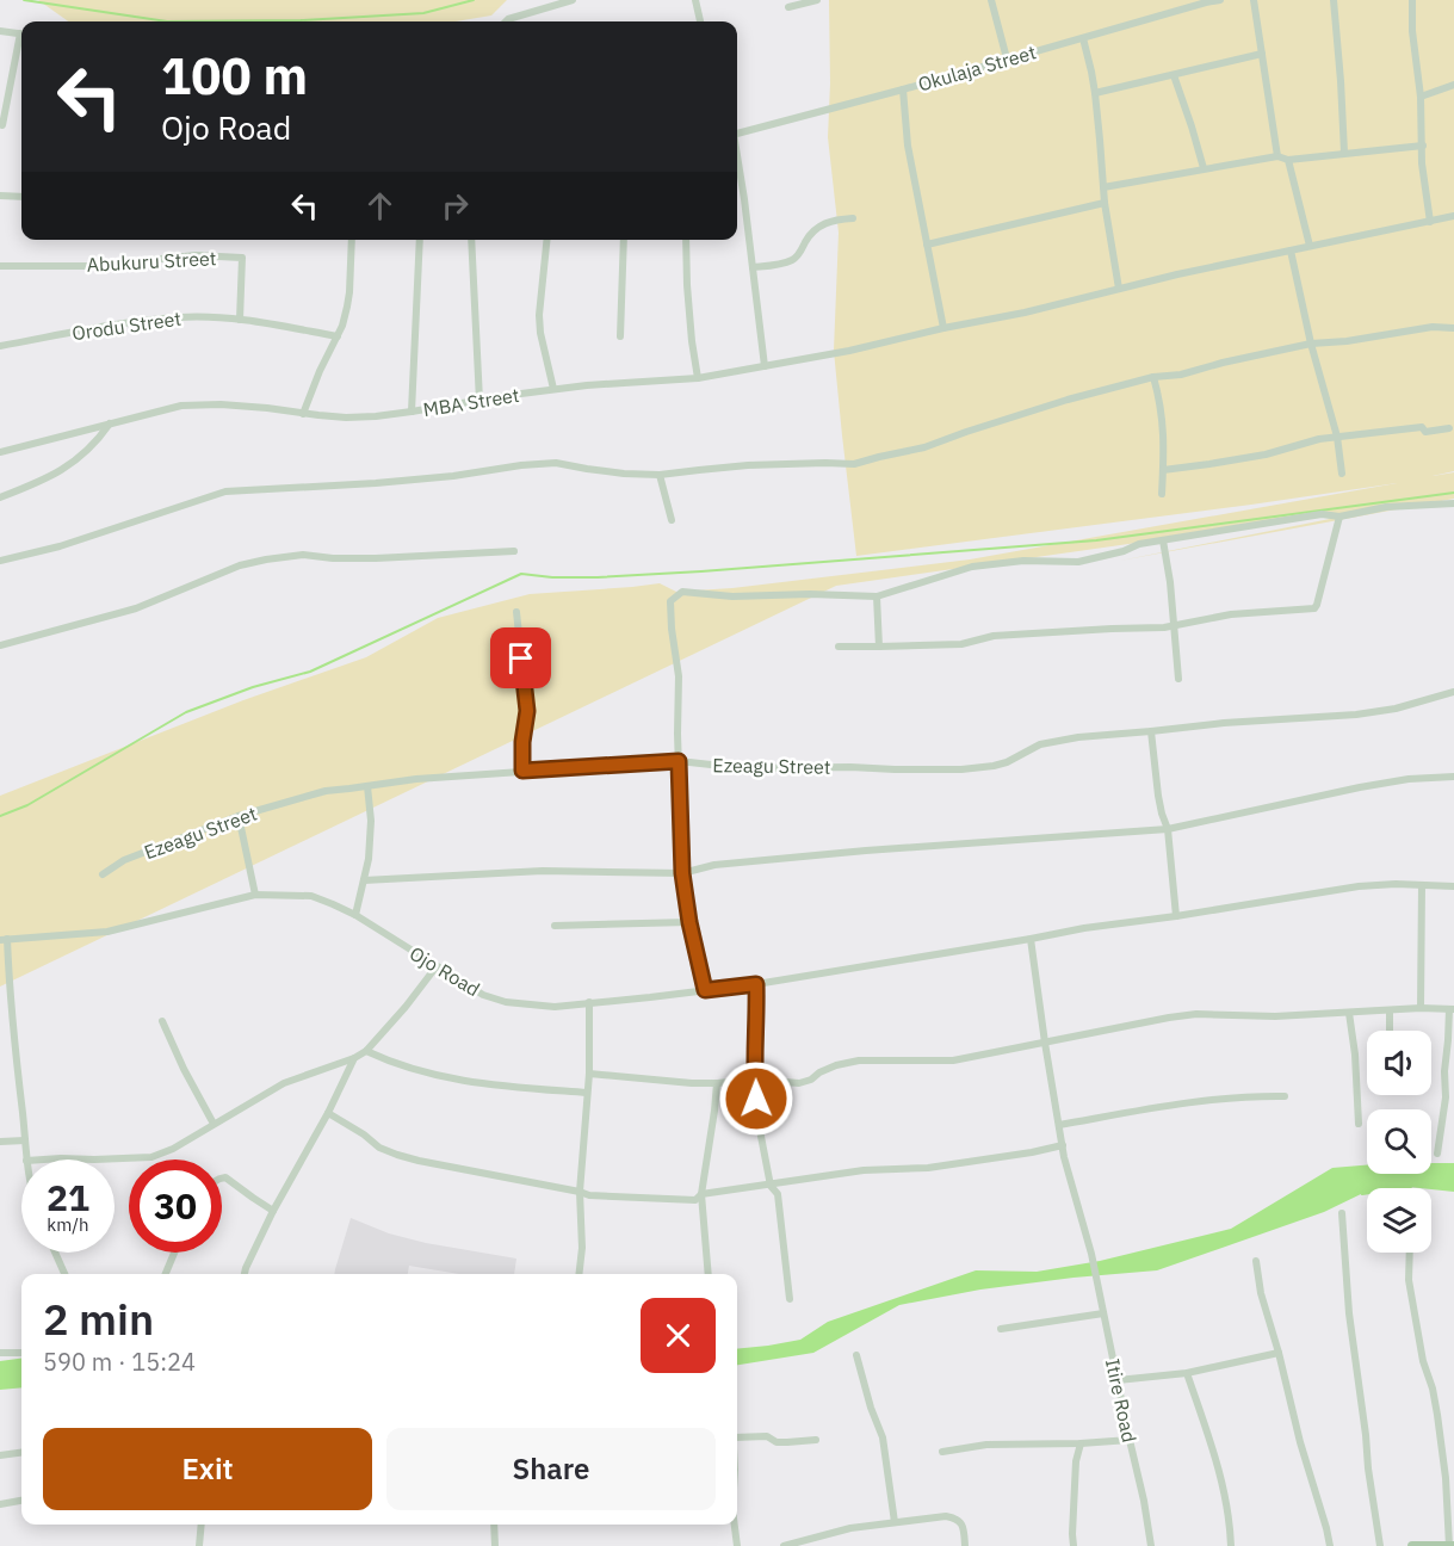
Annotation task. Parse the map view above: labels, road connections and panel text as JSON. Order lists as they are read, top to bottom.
{
  "streets": {
    "street": [
      "Okulaja Street",
      "Abukuru Street",
      "Orodu Street",
      "MBA Street",
      "Ezeagu Street",
      "Ojo Road",
      "Itire Road"
    ]
  },
  "crossings": [
    ["Abukuru Street", "Orodu Street"],
    ["Ojo Road", "Itire Road"]
  ],
  "page": {
    "turn": ["100 m", "Ojo Road"],
    "speed": "21 km/h",
    "limit": "30",
    "heading": ["2 min", "590 m · 15:24"],
    "buttons": ["Exit", "Share"]
  }
}
